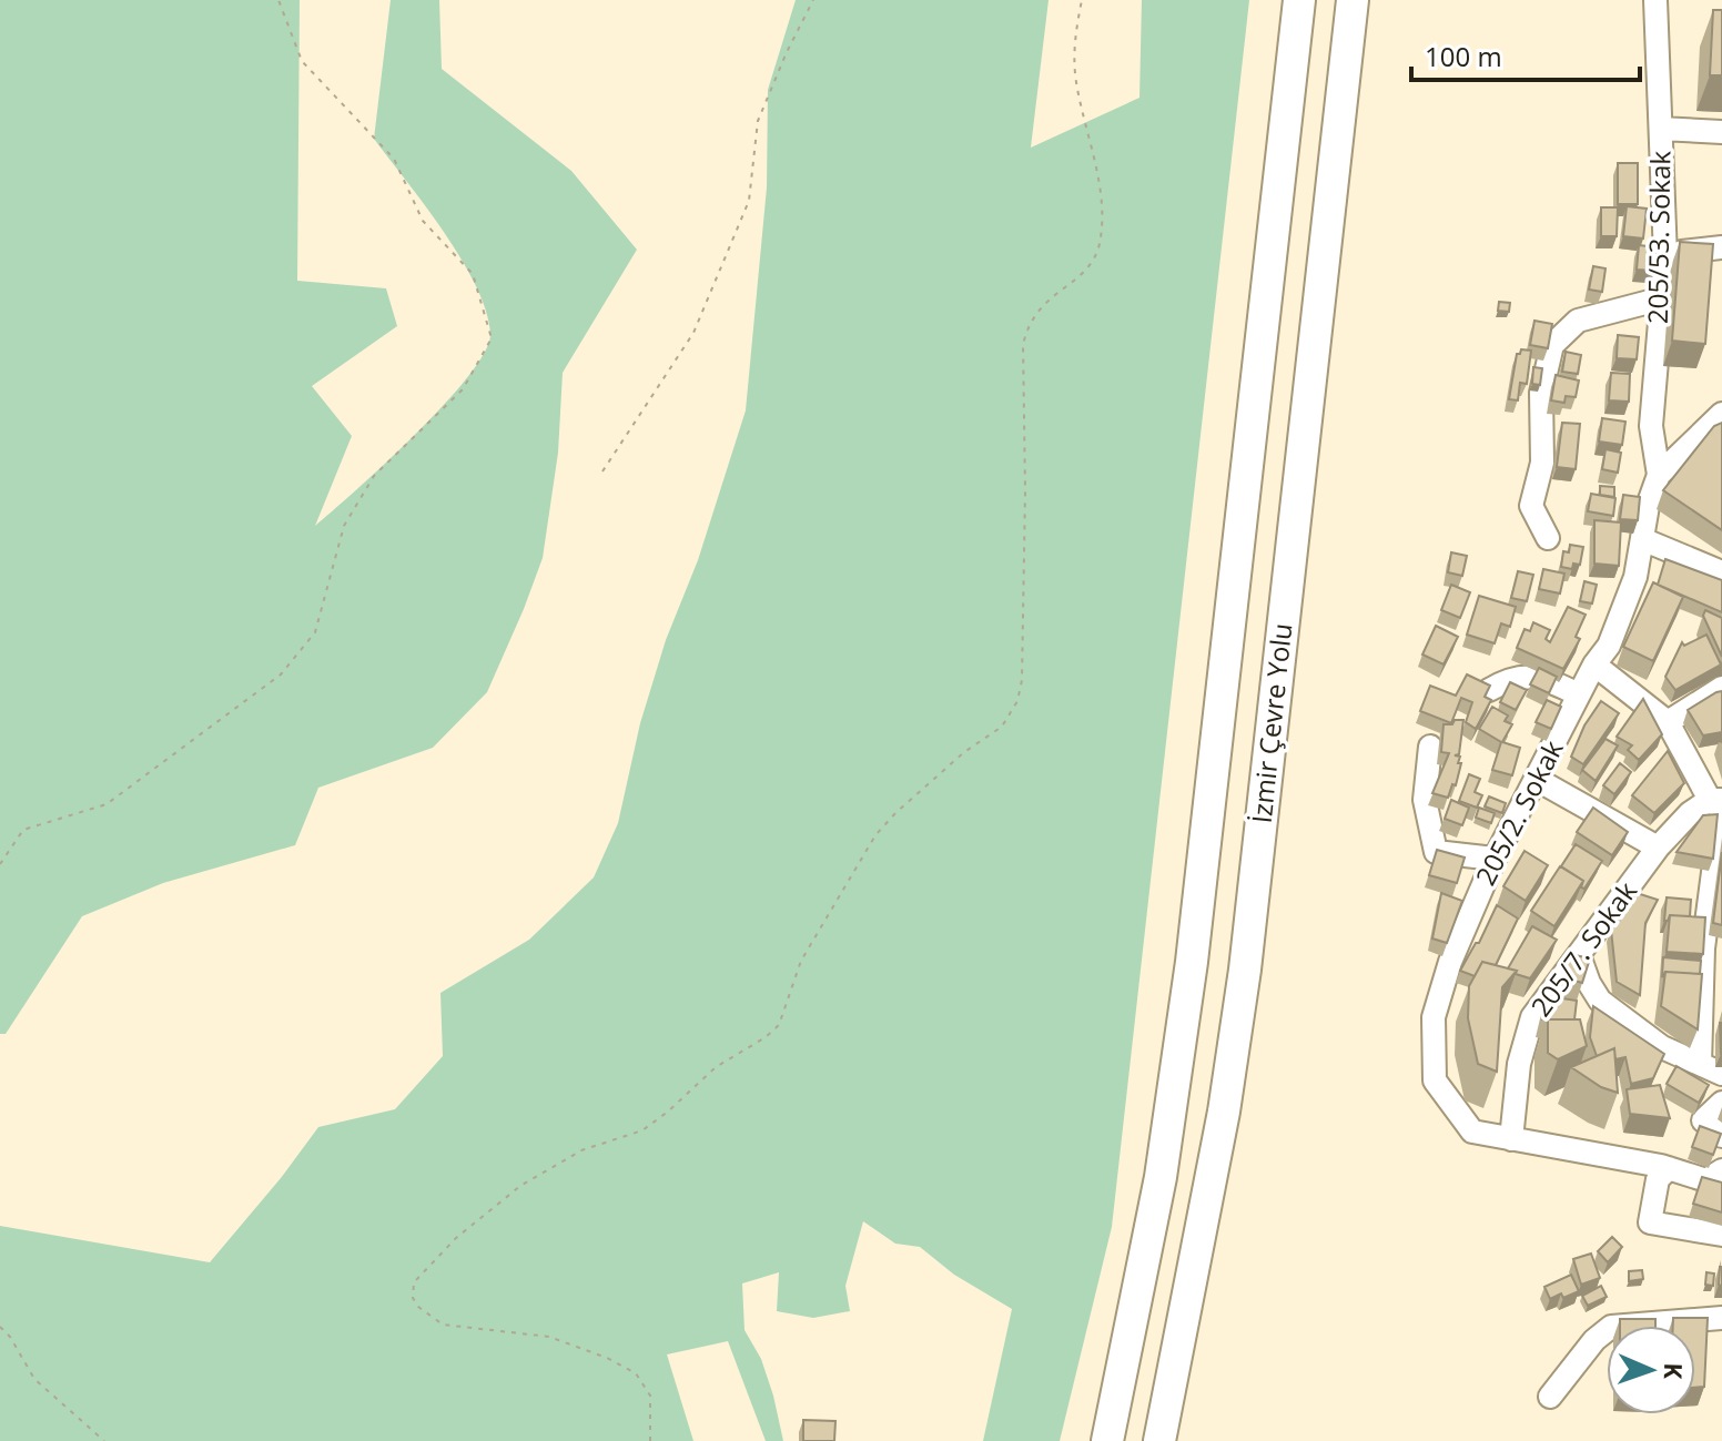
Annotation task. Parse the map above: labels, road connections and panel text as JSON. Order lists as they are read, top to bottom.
{
  "streets": {
    "highway": ["İzmir Çevre Yolu"],
    "street": ["205/53. Sokak", "205/2. Sokak", "205/7. Sokak"]
  },
  "crossings": [
    ["205/53. Sokak", "205/2. Sokak"],
    ["205/2. Sokak", "205/7. Sokak"]
  ],
  "scale_bar": "100 m",
  "north": "right"
}
